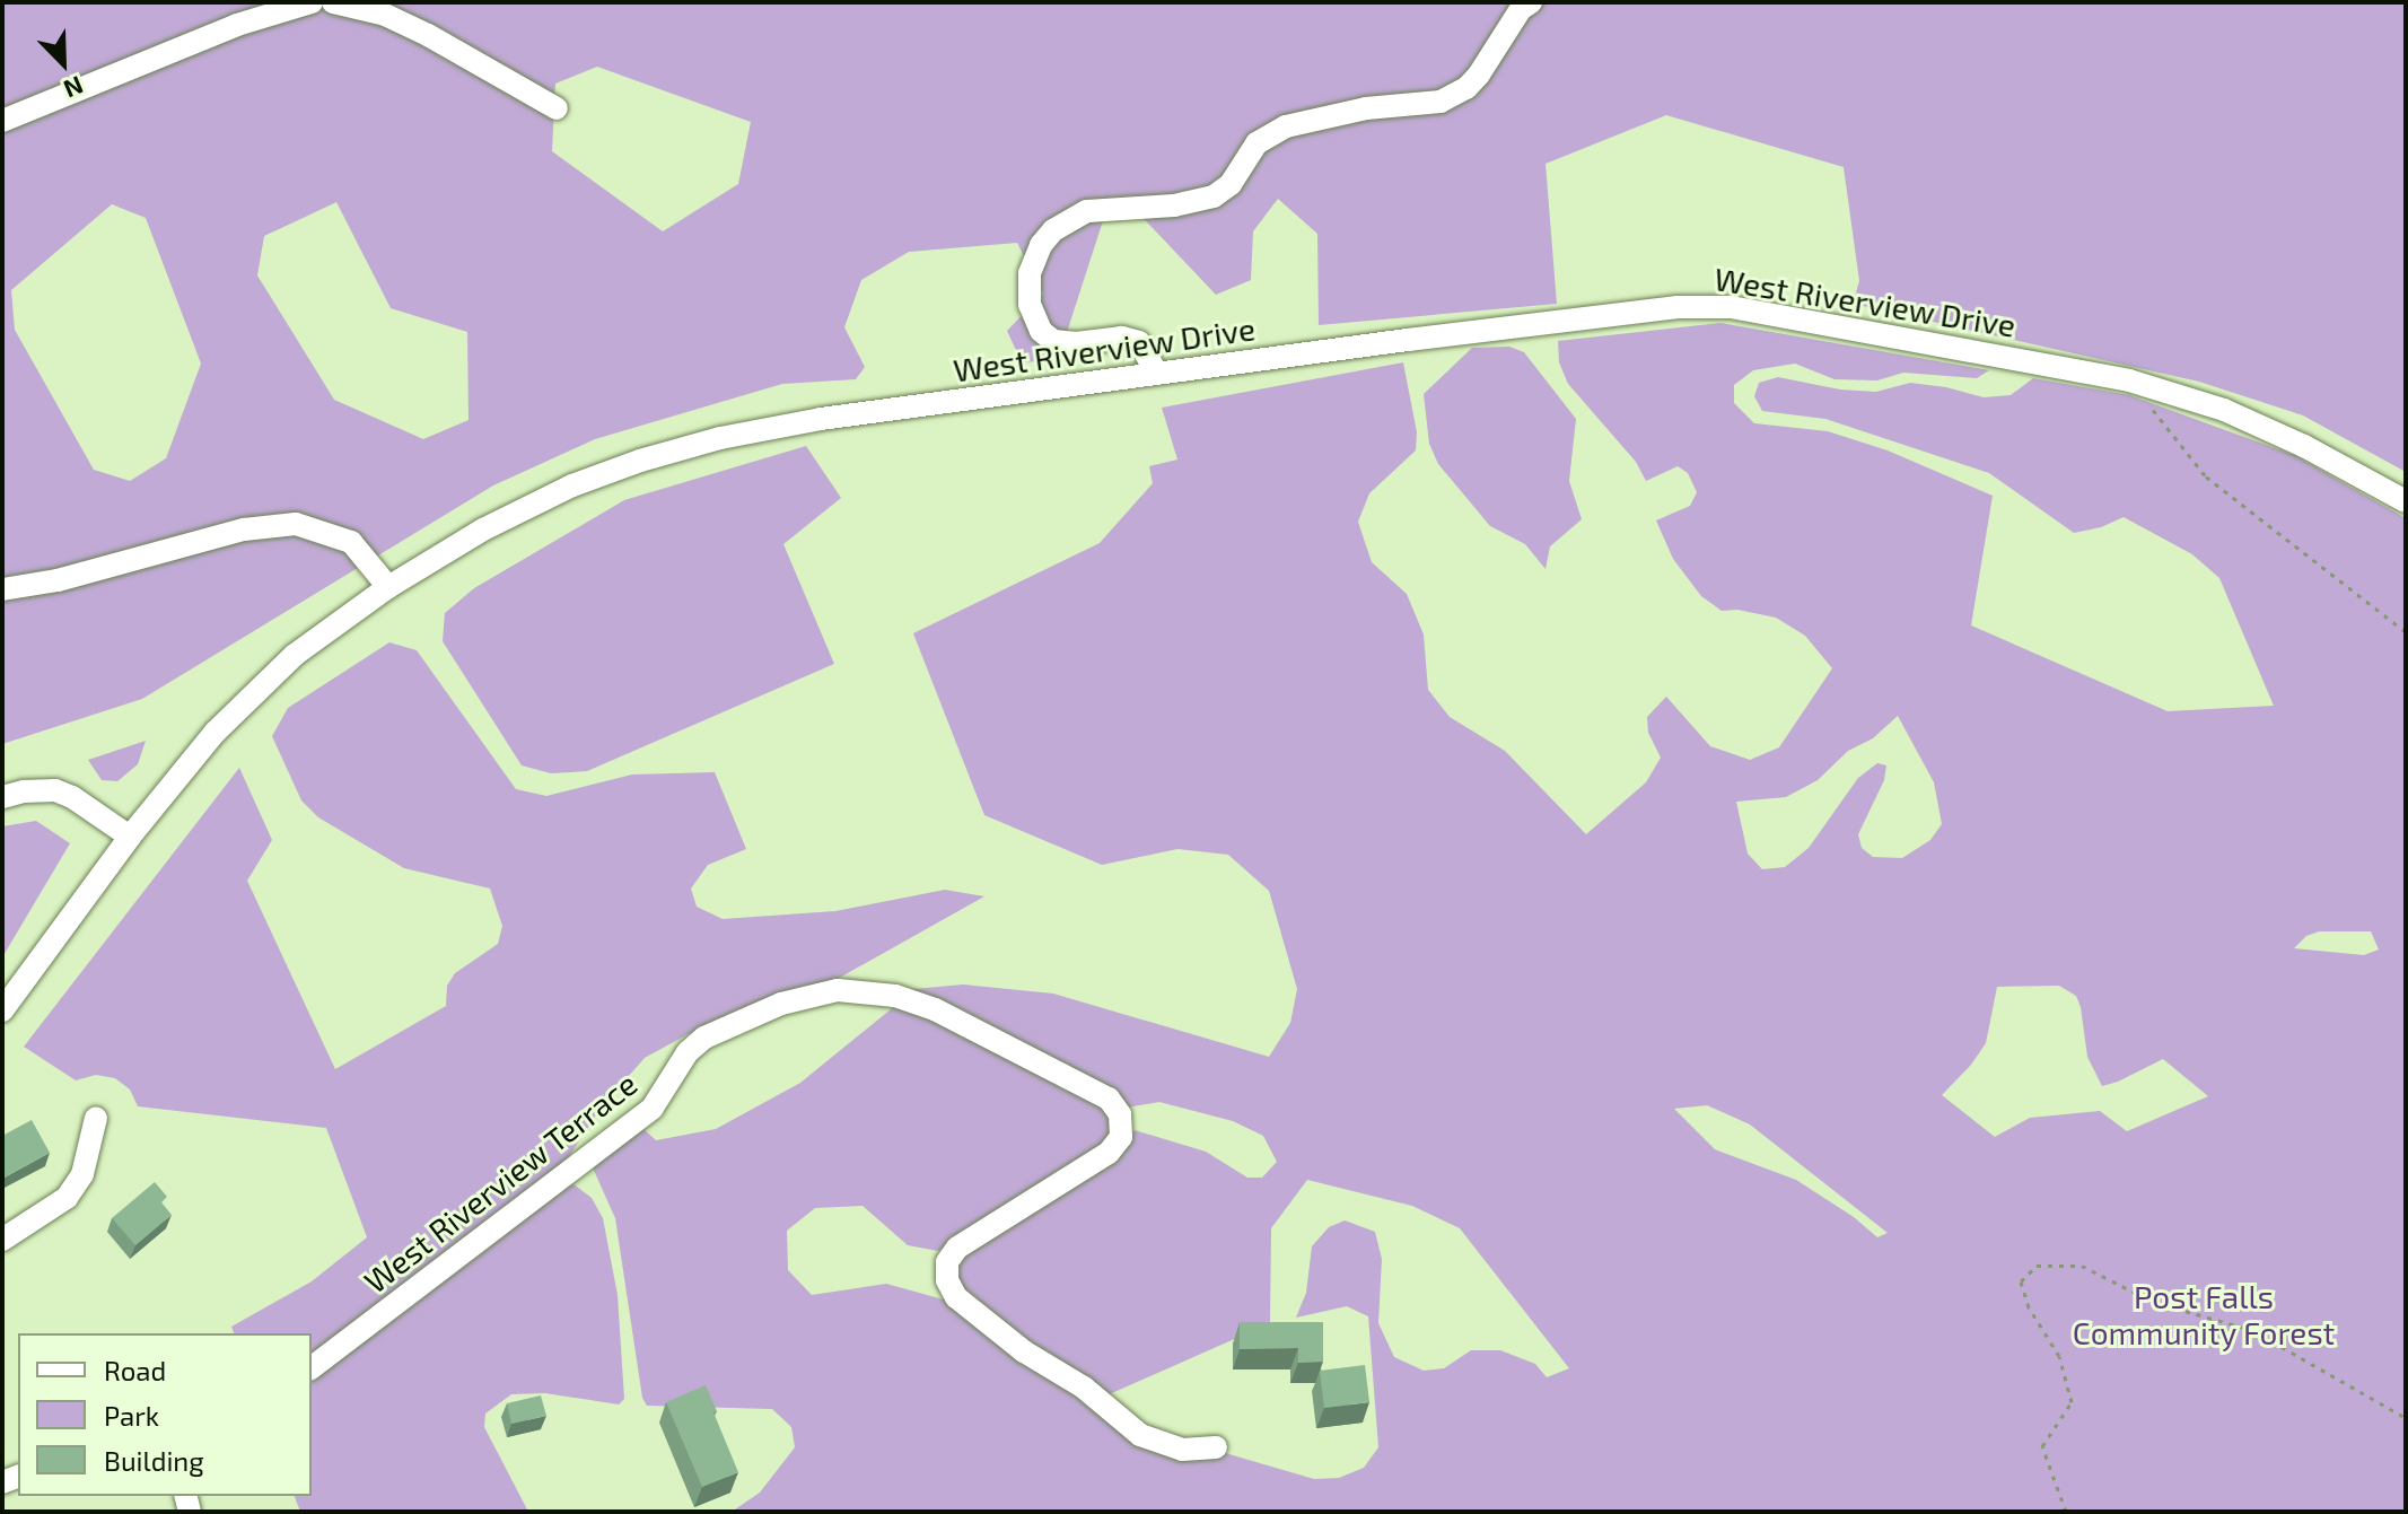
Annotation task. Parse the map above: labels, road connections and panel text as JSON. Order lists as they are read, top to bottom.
{
  "streets": {
    "street": ["West Riverview Drive", "West Riverview Terrace"]
  },
  "parks": ["Post Falls Community Forest"],
  "legend": ["Road", "Park", "Building"],
  "north": "bottom right"
}
